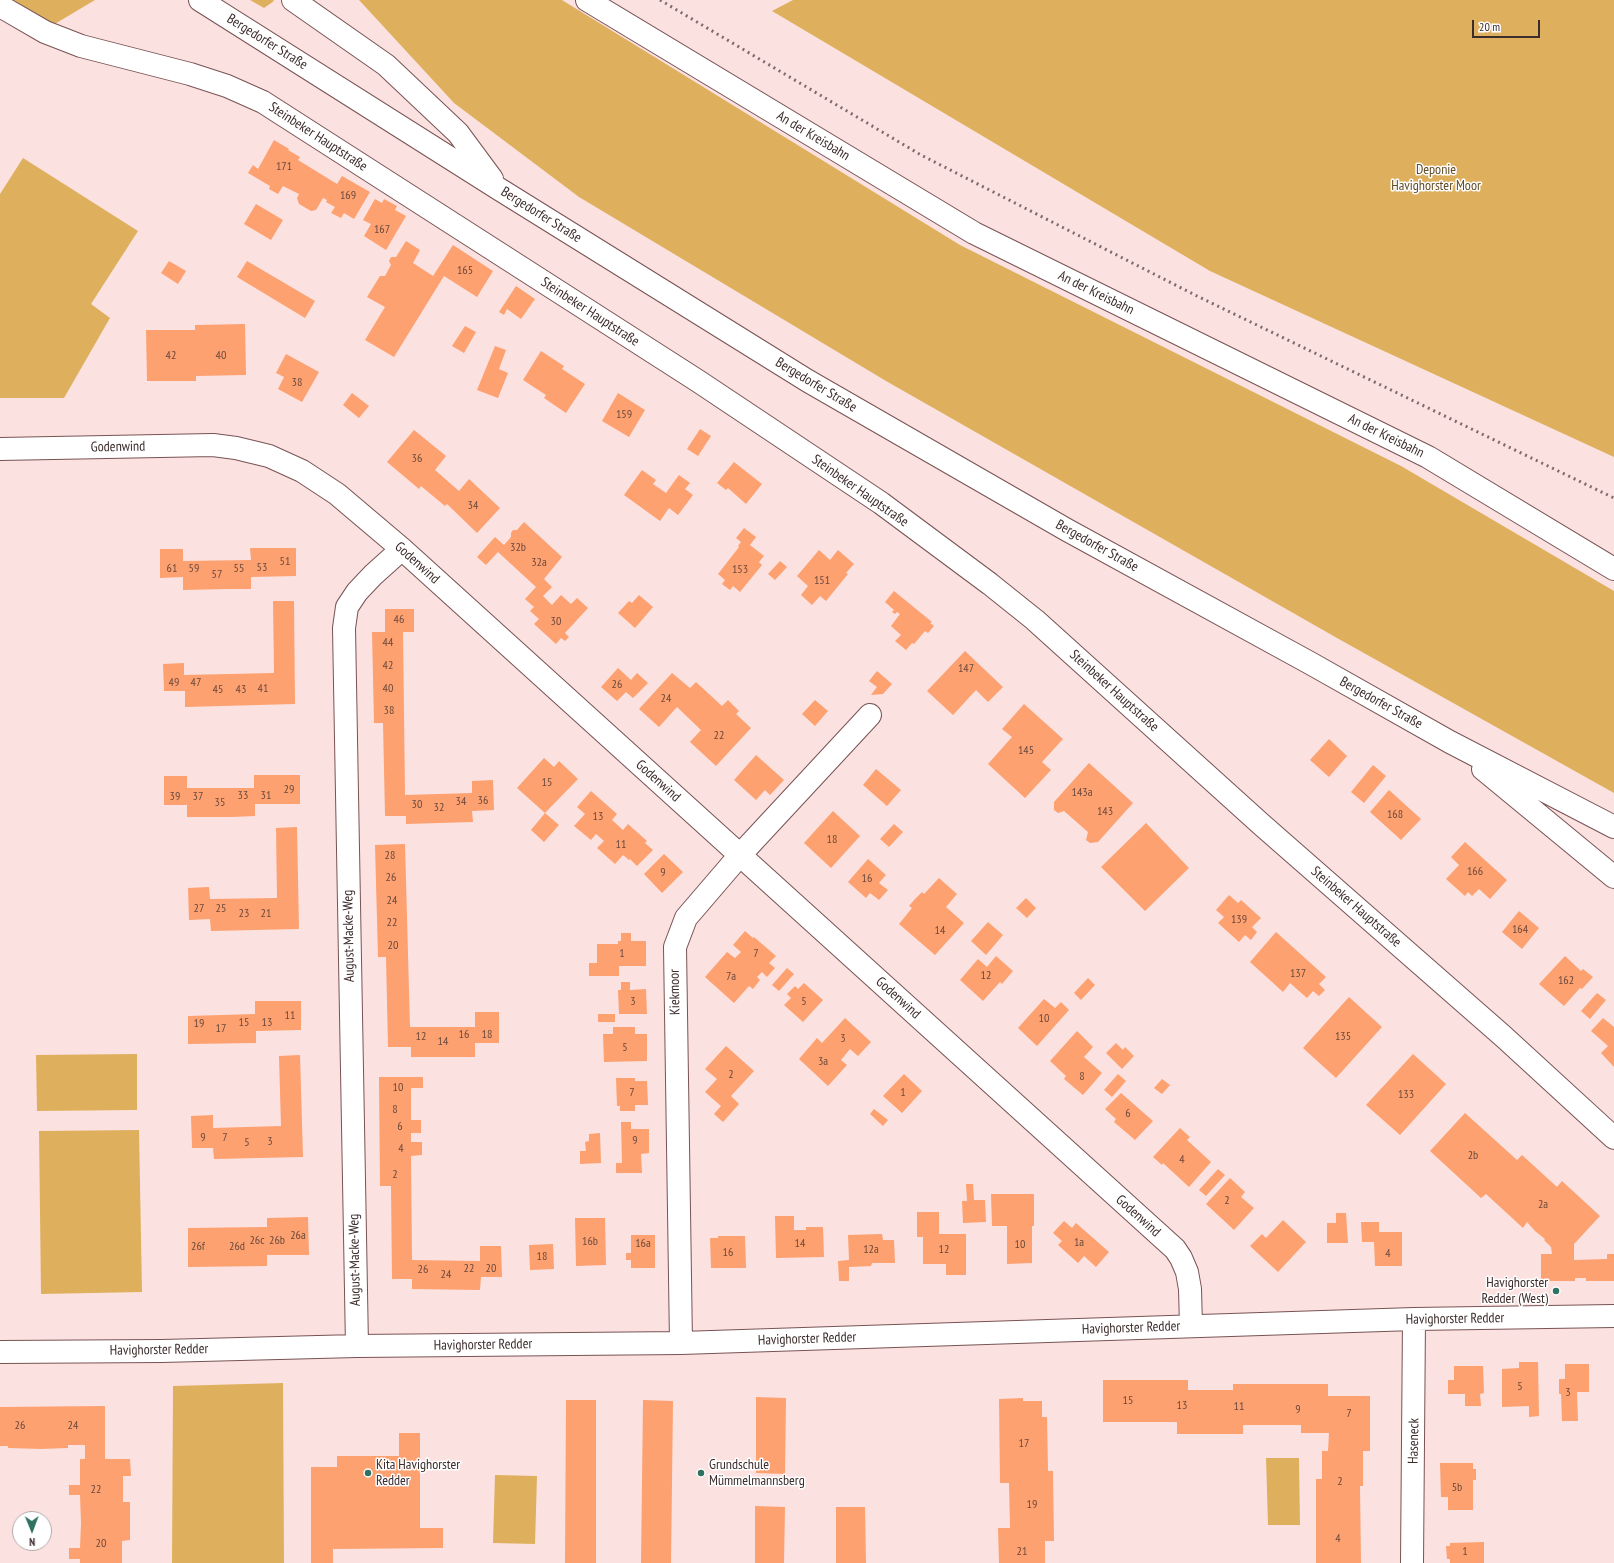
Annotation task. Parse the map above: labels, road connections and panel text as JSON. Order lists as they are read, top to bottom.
{
  "streets": {
    "street": [
      "Bergedorfer Straße",
      "An der Kreisbahn",
      "Steinbeker Hauptstraße",
      "Godenwind",
      "August-Macke-Weg",
      "Kiekmoor",
      "Havighorster Redder",
      "Haseneck"
    ]
  },
  "crossings": [
    ["Godenwind", "August-Macke-Weg"],
    ["Godenwind", "Kiekmoor"],
    ["Godenwind", "Havighorster Redder"],
    ["August-Macke-Weg", "Havighorster Redder"],
    ["Kiekmoor", "Havighorster Redder"],
    ["Havighorster Redder", "Haseneck"]
  ],
  "parks": ["Deponie Havighorster Moor"],
  "places": ["Havighorster Redder (West)", "Kita Havighorster Redder", "Grundschule Mümmelmannsberg"],
  "house_numbers": [
    "171",
    "169",
    "167",
    "165",
    "42",
    "40",
    "38",
    "159",
    "36",
    "34",
    "32b",
    "51",
    "32a",
    "53",
    "61",
    "59",
    "55",
    "153",
    "57",
    "151",
    "46",
    "30",
    "44",
    "42",
    "147",
    "49",
    "47",
    "26",
    "41",
    "40",
    "45",
    "43",
    "24",
    "38",
    "22",
    "145",
    "15",
    "29",
    "143a",
    "33",
    "31",
    "39",
    "37",
    "36",
    "34",
    "35",
    "30",
    "32",
    "143",
    "168",
    "13",
    "18",
    "11",
    "28",
    "166",
    "9",
    "26",
    "16",
    "24",
    "27",
    "25",
    "23",
    "21",
    "139",
    "22",
    "164",
    "14",
    "20",
    "1",
    "7",
    "137",
    "12",
    "7a",
    "162",
    "3",
    "5",
    "11",
    "10",
    "15",
    "13",
    "19",
    "17",
    "16",
    "18",
    "12",
    "135",
    "3",
    "14",
    "5",
    "3a",
    "2",
    "8",
    "10",
    "7",
    "1",
    "133",
    "8",
    "6",
    "6",
    "9",
    "7",
    "9",
    "3",
    "5",
    "4",
    "2b",
    "4",
    "2",
    "2",
    "2a",
    "26a",
    "26c",
    "26b",
    "16b",
    "1a",
    "16a",
    "14",
    "10",
    "26f",
    "26d",
    "12a",
    "12",
    "16",
    "4",
    "18",
    "22",
    "20",
    "26",
    "24",
    "5",
    "3",
    "15",
    "13",
    "11",
    "9",
    "7",
    "26",
    "24",
    "17",
    "2",
    "5b",
    "22",
    "19",
    "4",
    "20",
    "21",
    "1"
  ],
  "scale_bar": "20 m",
  "north": "bottom"
}
